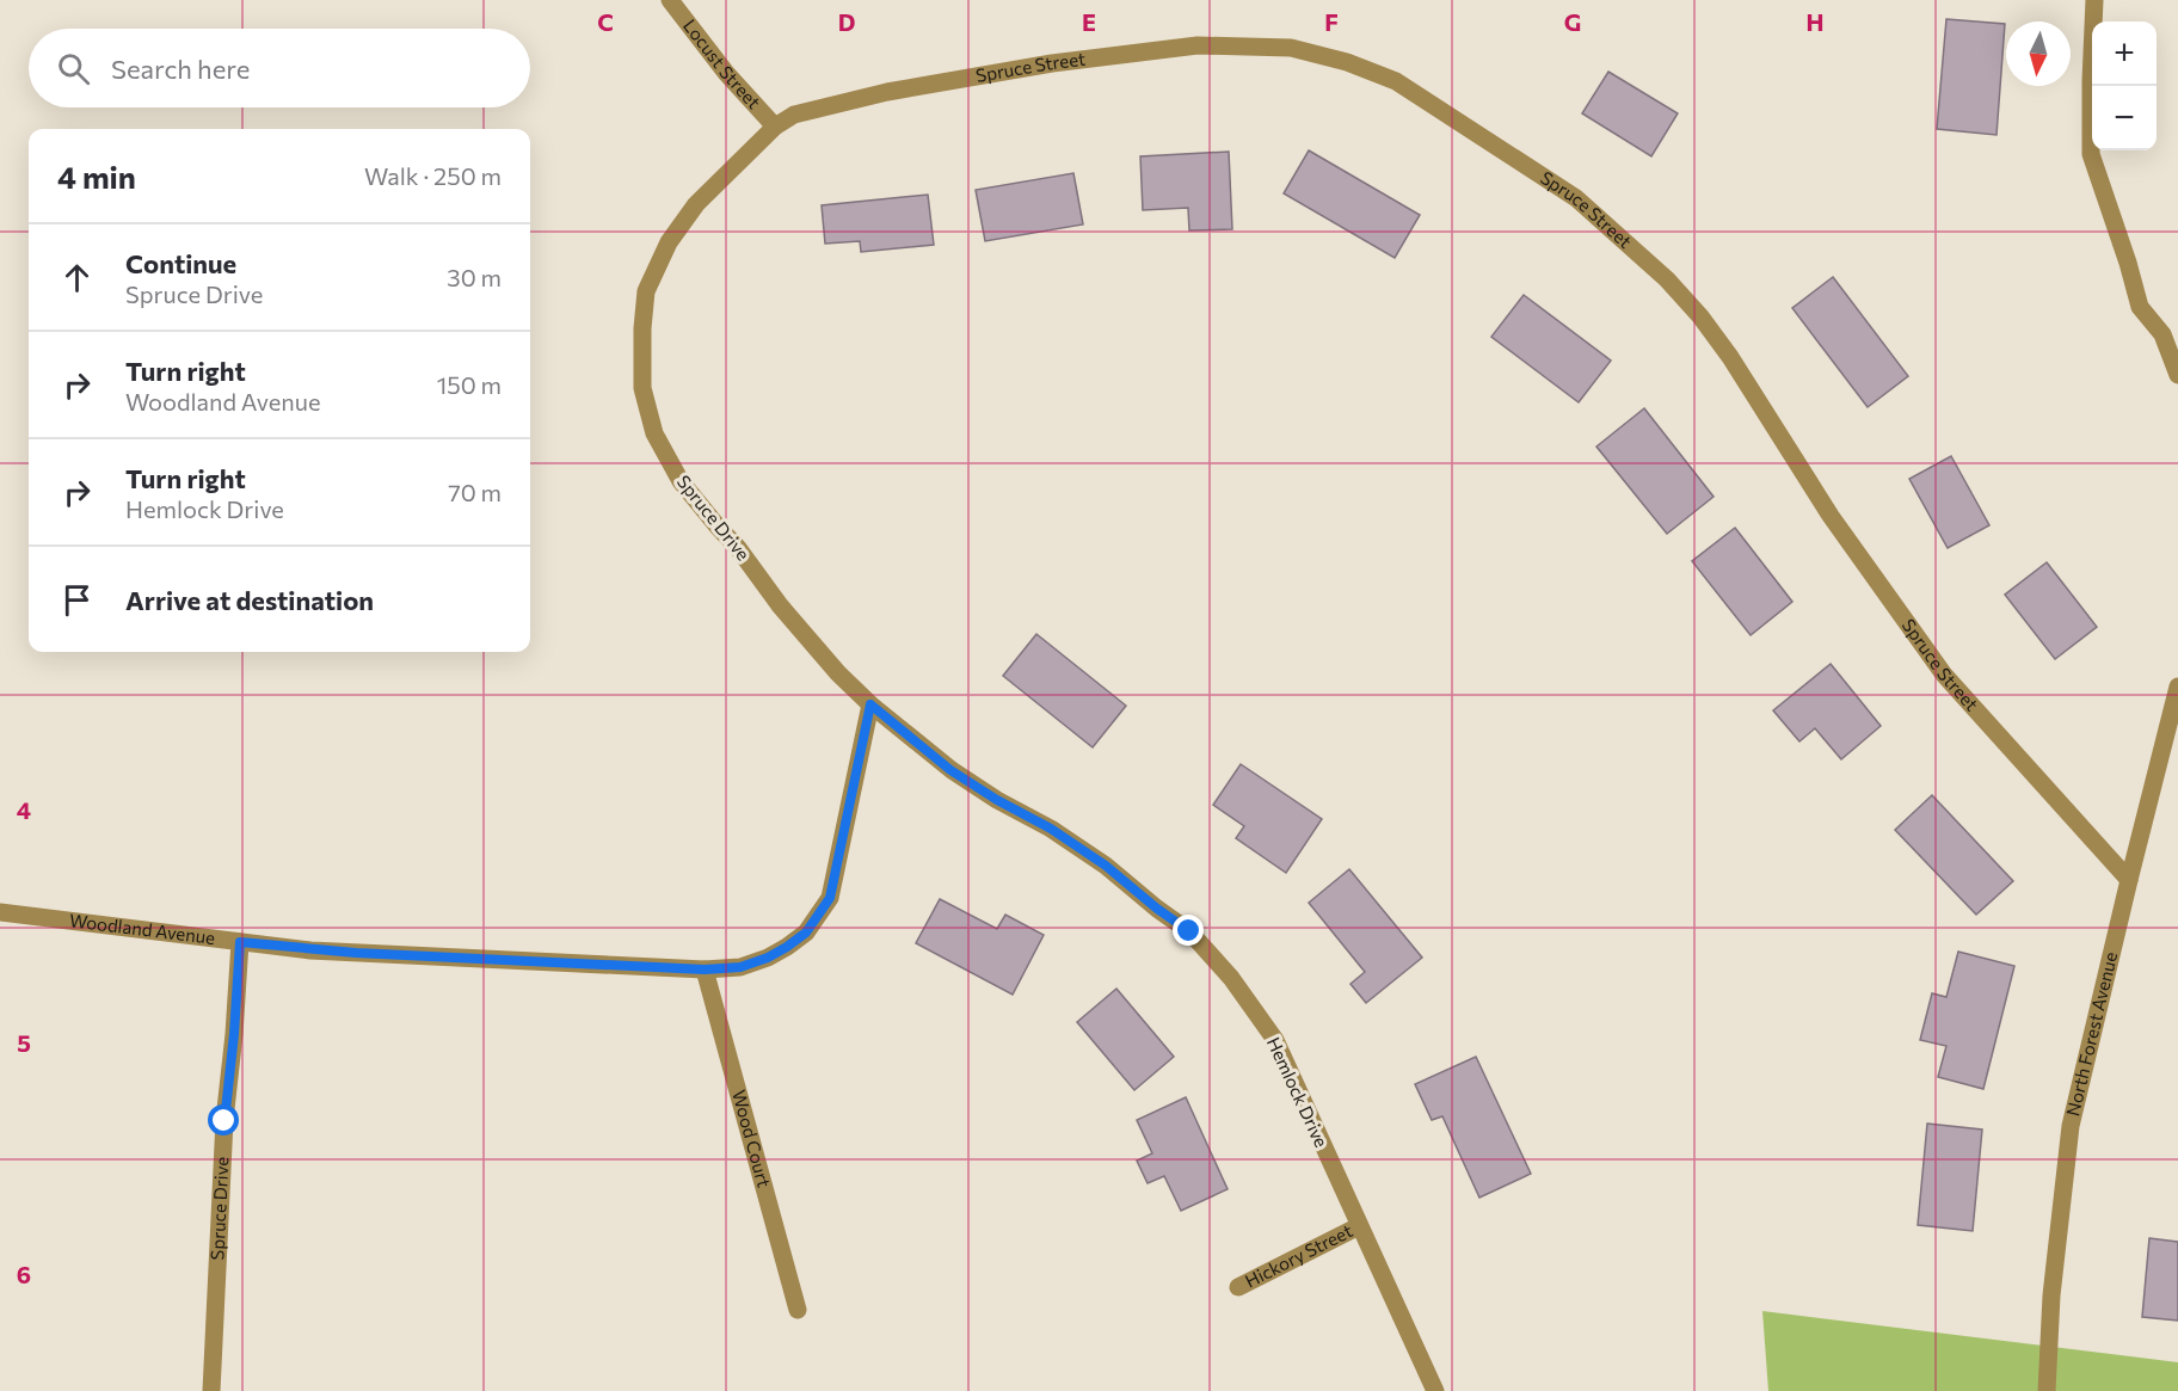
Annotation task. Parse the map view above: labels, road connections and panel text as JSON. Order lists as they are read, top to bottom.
{
  "streets": {
    "street": [
      "Locust Street",
      "Spruce Street",
      "Spruce Drive",
      "Woodland Avenue",
      "North Forest Avenue",
      "Hemlock Drive",
      "Wood Court",
      "Hickory Street"
    ]
  },
  "crossings": [
    ["Locust Street", "Spruce Street"],
    ["Locust Street", "Spruce Drive"],
    ["Spruce Street", "Spruce Drive"],
    ["Spruce Street", "North Forest Avenue"],
    ["Spruce Drive", "Woodland Avenue"],
    ["Spruce Drive", "Hemlock Drive"],
    ["Woodland Avenue", "Hemlock Drive"],
    ["Woodland Avenue", "Wood Court"],
    ["Hemlock Drive", "Hickory Street"]
  ],
  "north": "bottom",
  "page": {
    "map_buttons": ["+", "−"],
    "search": "Search here",
    "heading": ["4 min", "Walk · 250 m"],
    "list": [
      ["Continue", "Spruce Drive", "30 m"],
      ["Turn right", "Woodland Avenue", "150 m"],
      ["Turn right", "Hemlock Drive", "70 m"],
      "Arrive at destination"
    ]
  },
  "grid": {
    "columns": [
      "C",
      "D",
      "E",
      "F",
      "G",
      "H"
    ],
    "rows": ["4", "5", "6"]
  }
}
